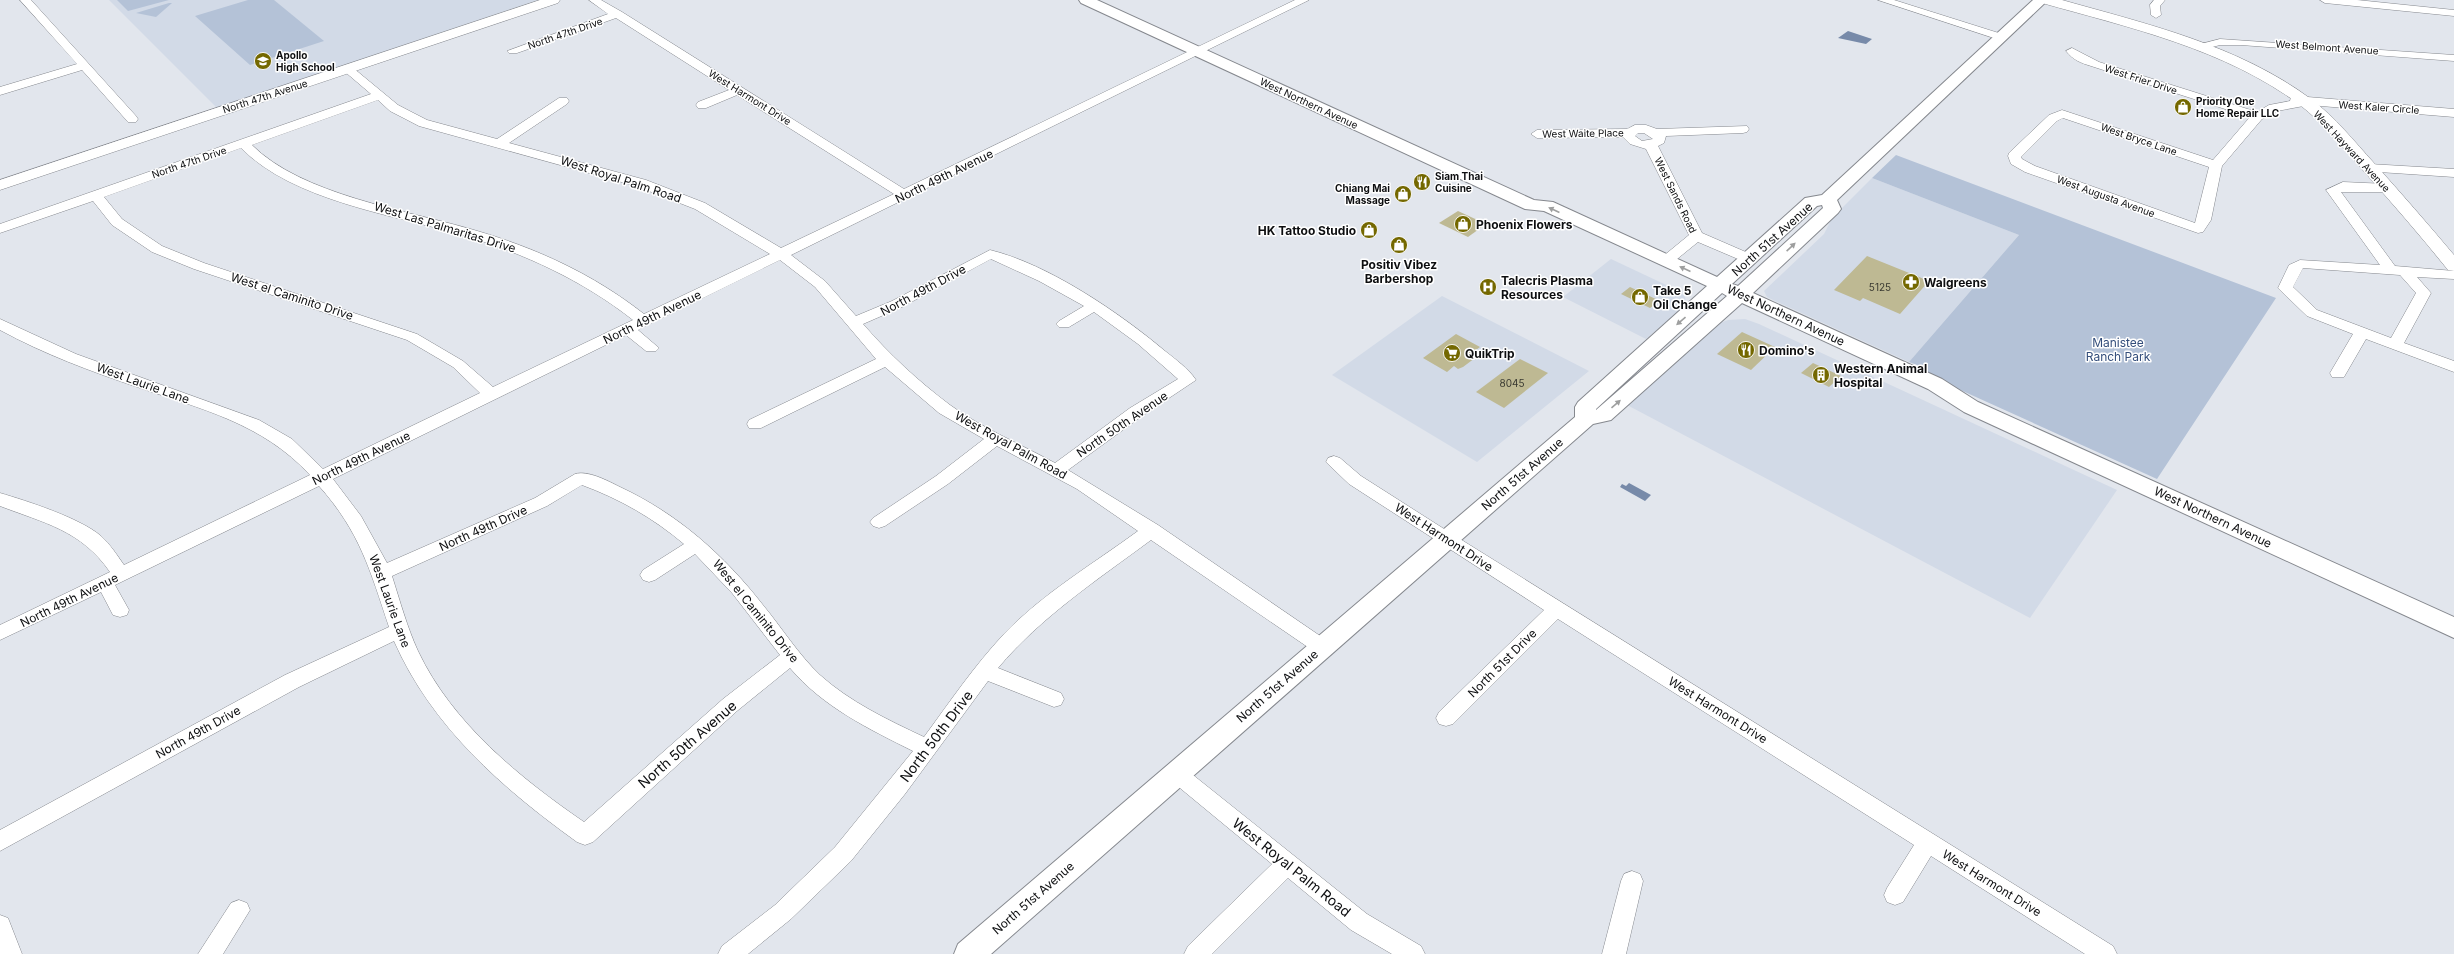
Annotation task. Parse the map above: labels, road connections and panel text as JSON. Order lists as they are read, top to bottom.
{
  "streets": {
    "main road": ["West Northern Avenue", "North 51st Avenue"],
    "street": [
      "North 47th Drive",
      "West Belmont Avenue",
      "West Frier Drive",
      "North 47th Avenue",
      "West Harmont Drive",
      "West Kaler Circle",
      "West Waite Place",
      "West Bryce Lane",
      "West Hayward Avenue",
      "North 49th Avenue",
      "West Royal Palm Road",
      "West Sands Road",
      "West Augusta Avenue",
      "West Las Palmaritas Drive",
      "North 49th Drive",
      "West el Caminito Drive",
      "West Laurie Lane",
      "North 50th Avenue",
      "North 51st Drive",
      "North 50th Drive"
    ]
  },
  "crossings": [
    ["North 47th Drive", "West Harmont Drive"],
    ["North 47th Drive", "West Royal Palm Road"],
    ["North 47th Drive", "West Las Palmaritas Drive"],
    ["North 47th Drive", "West el Caminito Drive"],
    ["West Belmont Avenue", "West Hayward Avenue"],
    ["West Frier Drive", "West Kaler Circle"],
    ["North 47th Avenue", "West Royal Palm Road"],
    ["West Harmont Drive", "North 49th Avenue"],
    ["West Harmont Drive", "North 51st Avenue"],
    ["West Harmont Drive", "North 51st Drive"],
    ["West Northern Avenue", "North 49th Avenue"],
    ["West Northern Avenue", "North 51st Avenue"],
    ["West Kaler Circle", "West Hayward Avenue"],
    ["West Waite Place", "West Sands Road"],
    ["West Bryce Lane", "West Augusta Avenue"],
    ["North 49th Avenue", "West Royal Palm Road"],
    ["North 49th Avenue", "West Las Palmaritas Drive"],
    ["North 49th Avenue", "West el Caminito Drive"],
    ["North 49th Avenue", "West Laurie Lane"],
    ["West Royal Palm Road", "North 51st Avenue"],
    ["West Royal Palm Road", "North 49th Drive"],
    ["West Royal Palm Road", "North 50th Avenue"],
    ["West Royal Palm Road", "North 50th Drive"],
    ["West Sands Road", "North 51st Avenue"],
    ["North 49th Drive", "West el Caminito Drive"],
    ["North 49th Drive", "West Laurie Lane"],
    ["North 49th Drive", "North 50th Avenue"],
    ["West el Caminito Drive", "North 50th Avenue"],
    ["West el Caminito Drive", "North 50th Drive"],
    ["West Laurie Lane", "North 50th Avenue"]
  ],
  "parks": ["Manistee Ranch Park"],
  "places": {
    "school or university": ["Apollo High School"],
    "shop": [
      "Priority One Home Repair LLC",
      "Chiang Mai Massage",
      "Phoenix Flowers",
      "HK Tattoo Studio",
      "Positiv Vibez Barbershop",
      "Take 5 Oil Change"
    ],
    "restaurant": ["Siam Thai Cuisine", "Domino's"],
    "pharmacy": ["Walgreens"],
    "hospital": ["Talecris Plasma Resources"],
    "supermarket": ["QuikTrip"],
    "building": ["Western Animal Hospital"]
  },
  "house_numbers": ["5125", "8045"]
}
